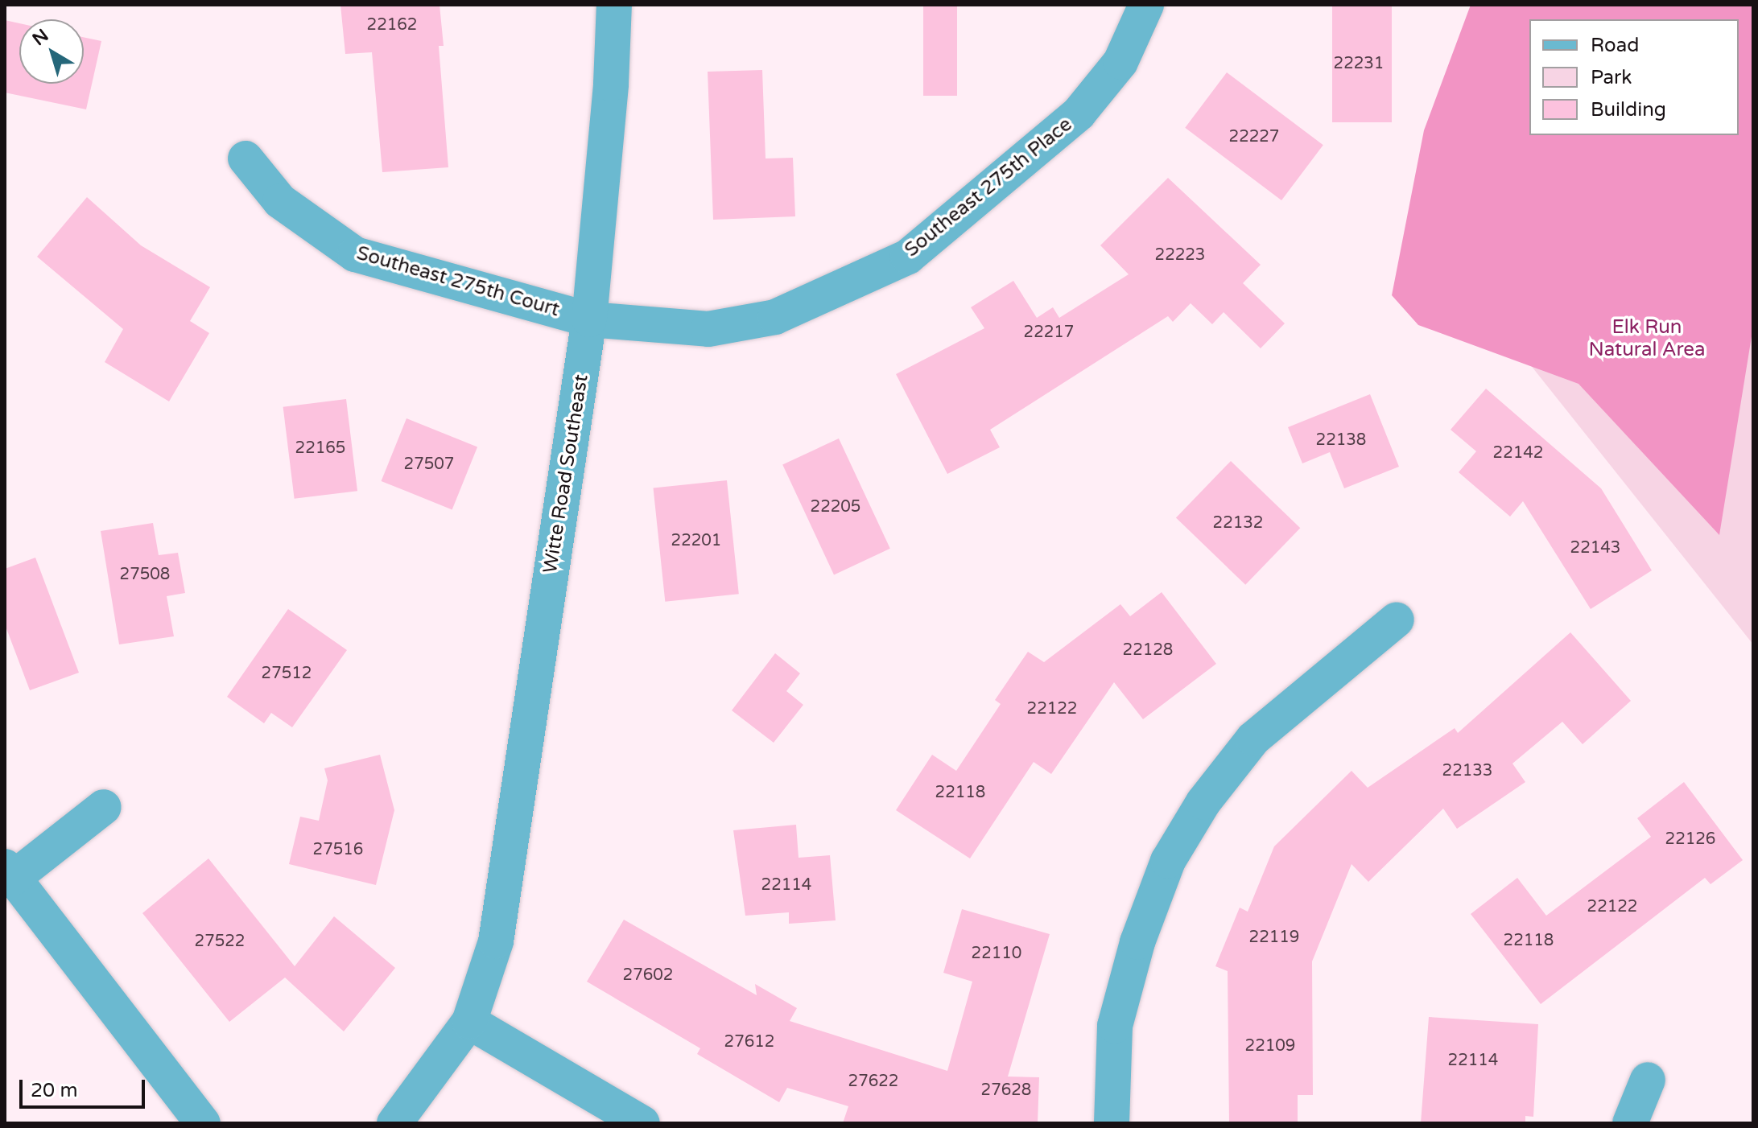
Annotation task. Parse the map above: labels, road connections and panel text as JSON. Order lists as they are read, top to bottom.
{
  "streets": {
    "street": ["Southeast 275th Place", "Southeast 275th Court", "Witte Road Southeast"]
  },
  "crossings": [
    ["Southeast 275th Place", "Southeast 275th Court"],
    ["Southeast 275th Place", "Witte Road Southeast"],
    ["Southeast 275th Court", "Witte Road Southeast"]
  ],
  "parks": ["Elk Run Natural Area"],
  "house_numbers": [
    "22162",
    "22231",
    "22227",
    "22223",
    "22217",
    "22138",
    "22165",
    "22142",
    "27507",
    "22205",
    "22132",
    "22201",
    "22143",
    "27508",
    "22128",
    "27512",
    "22122",
    "22133",
    "22118",
    "22126",
    "27516",
    "22114",
    "22122",
    "22119",
    "22118",
    "27522",
    "22110",
    "27602",
    "27612",
    "22109",
    "22114",
    "27622",
    "27628"
  ],
  "legend": ["Road", "Park", "Building"],
  "scale_bar": "20 m",
  "north": "top left"
}
